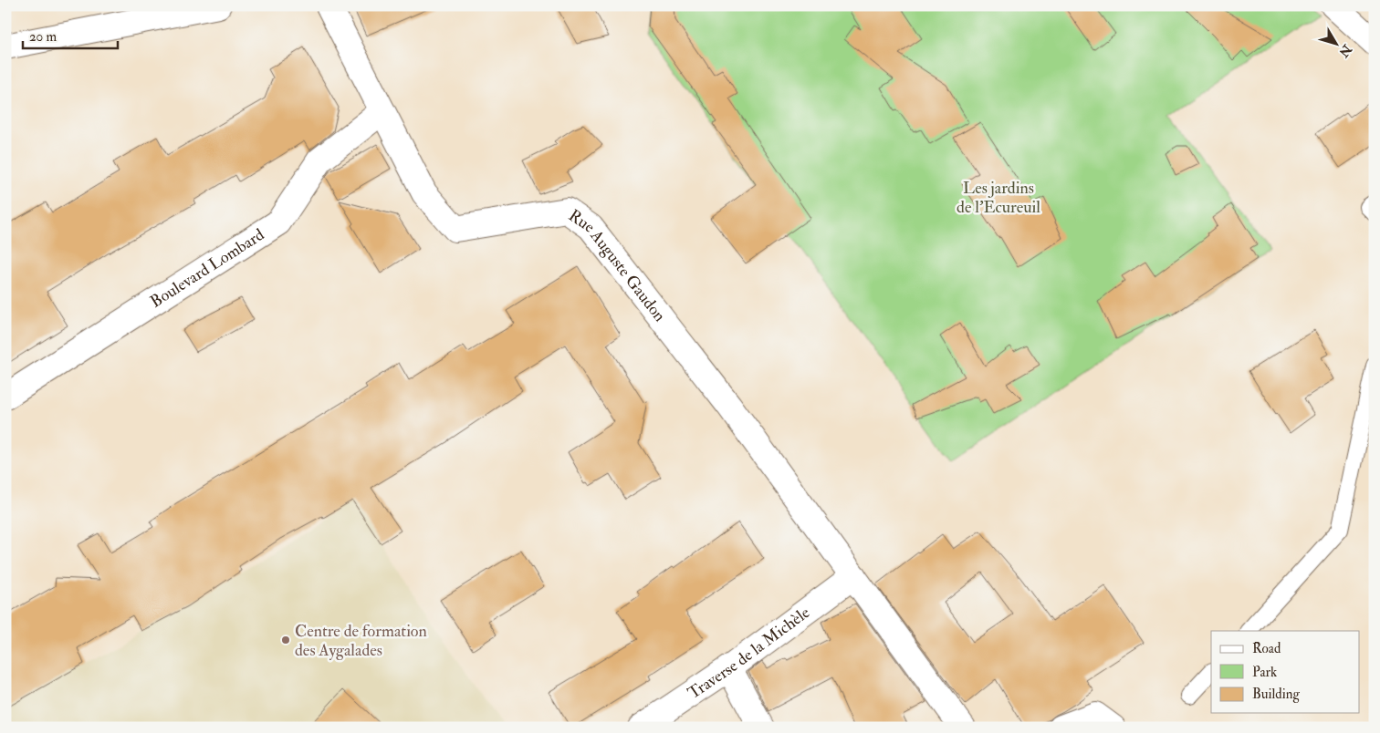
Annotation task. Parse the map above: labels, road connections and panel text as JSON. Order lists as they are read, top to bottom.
{
  "streets": {
    "street": ["Boulevard Lombard", "Rue Auguste Gaudon", "Traverse de la Michèle"]
  },
  "crossings": [
    ["Boulevard Lombard", "Rue Auguste Gaudon"],
    ["Rue Auguste Gaudon", "Traverse de la Michèle"]
  ],
  "parks": ["Les jardins de l'Ecureuil"],
  "places": ["Centre de formation des Aygalades"],
  "legend": ["Road", "Park", "Building"],
  "scale_bar": "20 m",
  "north": "bottom right"
}
